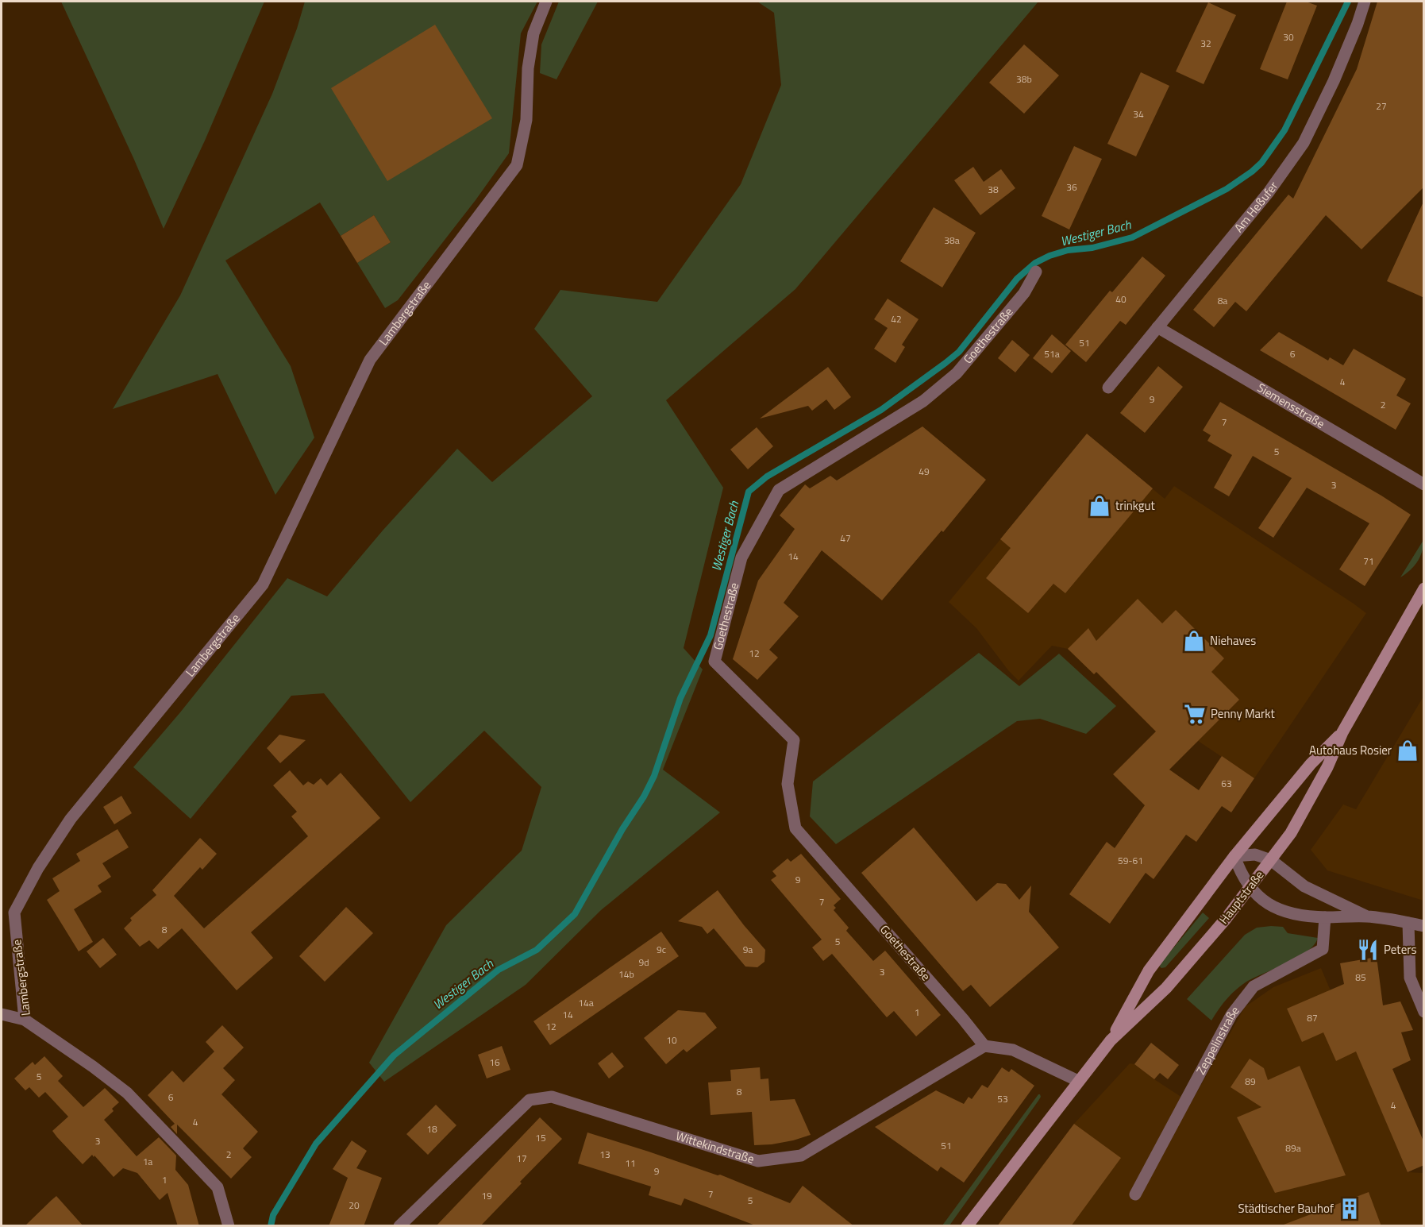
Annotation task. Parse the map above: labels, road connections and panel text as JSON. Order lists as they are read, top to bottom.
{
  "streets": {
    "main road": ["Hauptstraße"],
    "street": [
      "Am Heßufer",
      "Lambergstraße",
      "Goethestraße",
      "Siemensstraße",
      "Zeppelinstraße",
      "Wittekindstraße"
    ]
  },
  "crossings": [
    ["Am Heßufer", "Siemensstraße"],
    ["Goethestraße", "Wittekindstraße"]
  ],
  "water": ["Westiger Bach"],
  "places": {
    "shop": ["trinkgut", "Niehaves", "Autohaus Rosier"],
    "supermarket": ["Penny Markt"],
    "restaurant": ["Peters"],
    "building": ["Städtischer Bauhof"]
  },
  "house_numbers": [
    "30",
    "32",
    "38b",
    "27",
    "34",
    "36",
    "38",
    "38a",
    "40",
    "8a",
    "42",
    "51",
    "51a",
    "6",
    "4",
    "9",
    "2",
    "7",
    "5",
    "49",
    "3",
    "47",
    "14",
    "71",
    "12",
    "63",
    "59-61",
    "9",
    "7",
    "8",
    "5",
    "9c",
    "9a",
    "9d",
    "3",
    "14b",
    "85",
    "14a",
    "1",
    "14",
    "87",
    "12",
    "10",
    "16",
    "5",
    "89",
    "8",
    "6",
    "53",
    "4",
    "4",
    "18",
    "15",
    "3",
    "51",
    "89a",
    "2",
    "13",
    "17",
    "1a",
    "11",
    "9",
    "1",
    "7",
    "19",
    "5",
    "20"
  ]
}
